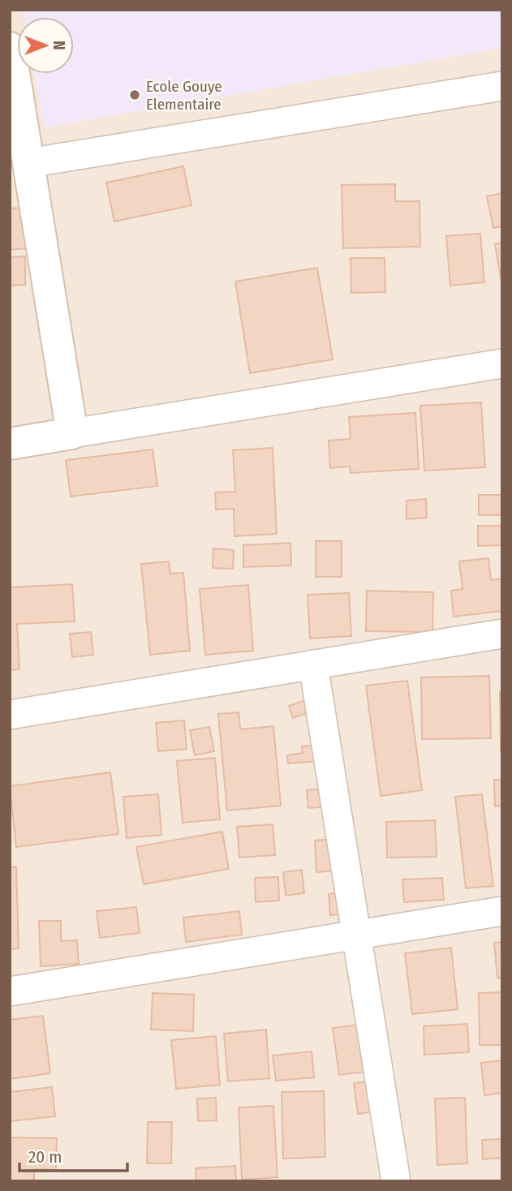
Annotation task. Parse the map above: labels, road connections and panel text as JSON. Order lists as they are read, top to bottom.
{
  "places": ["Ecole Gouye Elementaire"],
  "scale_bar": "20 m",
  "north": "right"
}
